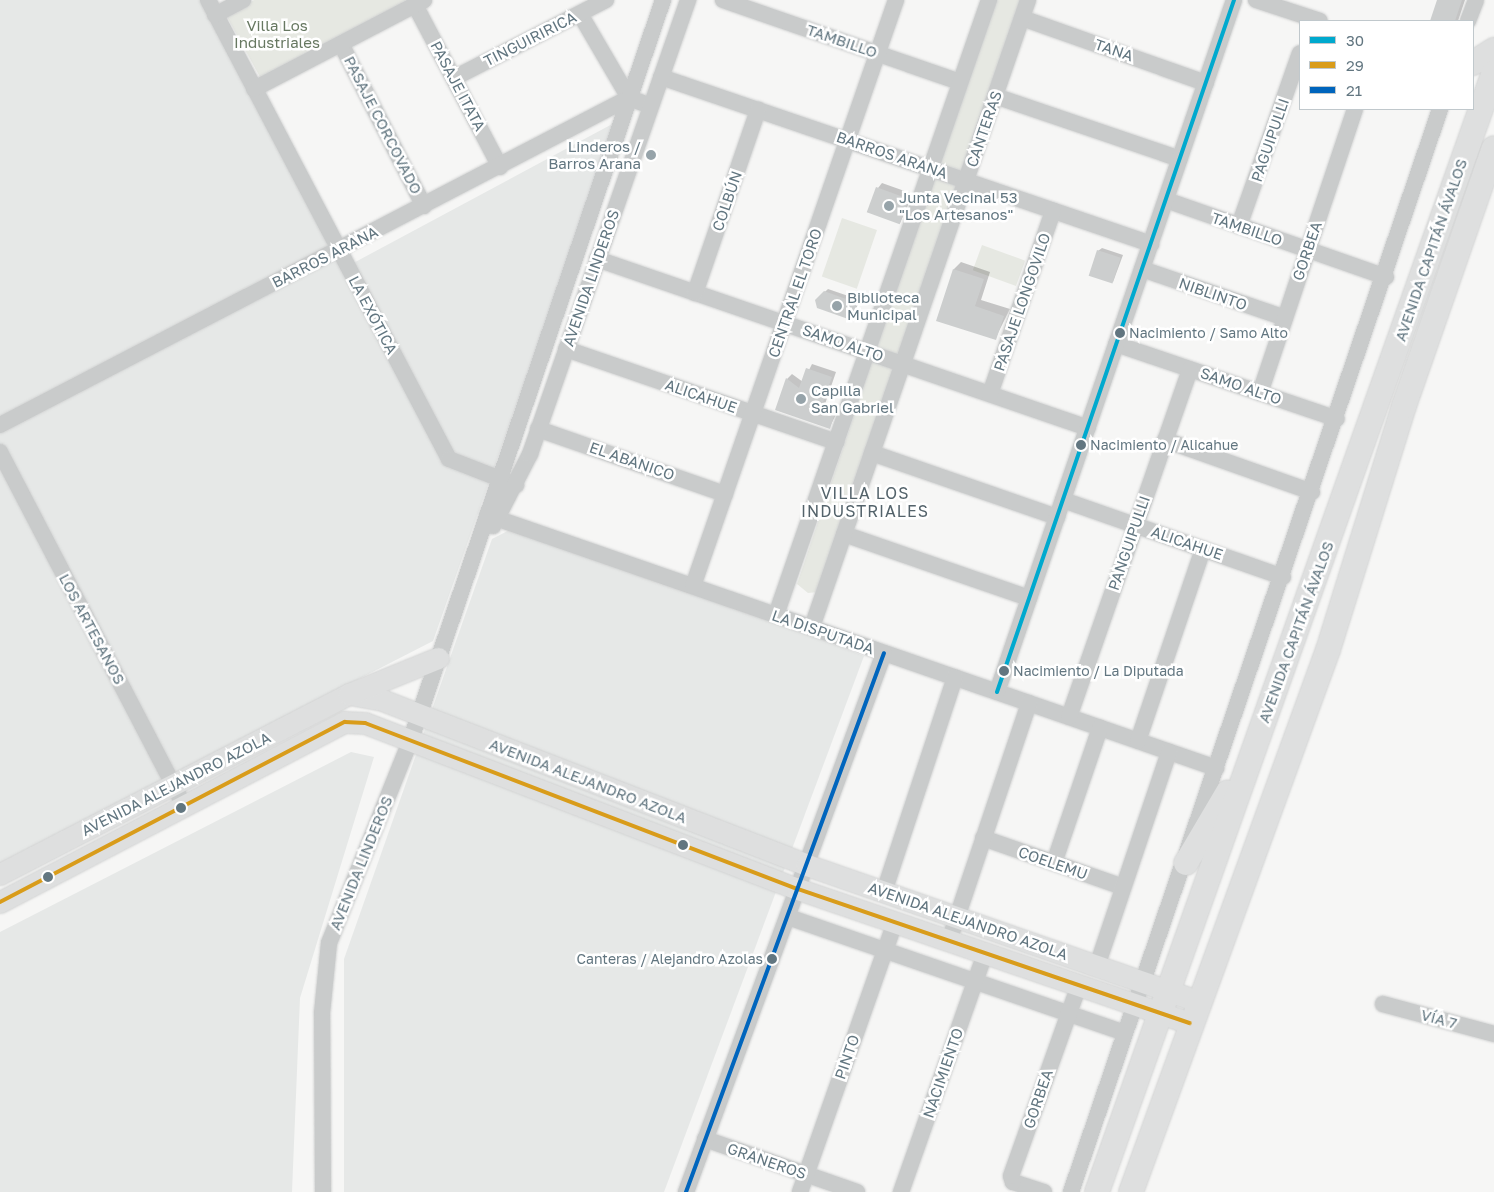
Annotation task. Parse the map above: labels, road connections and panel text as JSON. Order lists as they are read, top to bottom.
{
  "streets": {
    "highway": ["AVENIDA CAPITÁN ÁVALOS"],
    "main road": ["AVENIDA ALEJANDRO AZOLA"],
    "street": [
      "TINGUIRIRICA",
      "TAMBILLO",
      "TANA",
      "PASAJE ITATA",
      "PASAJE CORCOVADO",
      "CANTERAS",
      "PAGUIPULLI",
      "BARROS ARANA",
      "COLBÚN",
      "GORBEA",
      "AVENIDA LINDEROS",
      "CENTRAL EL TORO",
      "NIBLINTO",
      "PASAJE LONGOVILO",
      "LA EXÓTICA",
      "SAMO ALTO",
      "ALICAHUE",
      "EL ABANICO",
      "PANGUIPULLI",
      "LOS ARTESANOS",
      "LA DISPUTADA",
      "COELEMU",
      "VÍA 7",
      "PINTO",
      "NACIMIENTO",
      "GRANEROS"
    ]
  },
  "crossings": [
    ["TINGUIRIRICA", "PASAJE ITATA"],
    ["TAMBILLO", "PAGUIPULLI"],
    ["TAMBILLO", "AVENIDA CAPITÁN ÁVALOS"],
    ["TAMBILLO", "GORBEA"],
    ["TAMBILLO", "CENTRAL EL TORO"],
    ["TANA", "CANTERAS"],
    ["PASAJE ITATA", "BARROS ARANA"],
    ["PASAJE CORCOVADO", "BARROS ARANA"],
    ["CANTERAS", "BARROS ARANA"],
    ["CANTERAS", "SAMO ALTO"],
    ["CANTERAS", "LA DISPUTADA"],
    ["BARROS ARANA", "COLBÚN"],
    ["BARROS ARANA", "AVENIDA LINDEROS"],
    ["BARROS ARANA", "CENTRAL EL TORO"],
    ["BARROS ARANA", "PASAJE LONGOVILO"],
    ["BARROS ARANA", "LA EXÓTICA"],
    ["COLBÚN", "SAMO ALTO"],
    ["AVENIDA CAPITÁN ÁVALOS", "SAMO ALTO"],
    ["AVENIDA CAPITÁN ÁVALOS", "ALICAHUE"],
    ["AVENIDA CAPITÁN ÁVALOS", "LA DISPUTADA"],
    ["AVENIDA CAPITÁN ÁVALOS", "AVENIDA ALEJANDRO AZOLA"],
    ["GORBEA", "NIBLINTO"],
    ["GORBEA", "SAMO ALTO"],
    ["GORBEA", "AVENIDA ALEJANDRO AZOLA"],
    ["AVENIDA LINDEROS", "LA EXÓTICA"],
    ["AVENIDA LINDEROS", "SAMO ALTO"],
    ["AVENIDA LINDEROS", "ALICAHUE"],
    ["AVENIDA LINDEROS", "EL ABANICO"],
    ["AVENIDA LINDEROS", "LA DISPUTADA"],
    ["AVENIDA LINDEROS", "AVENIDA ALEJANDRO AZOLA"],
    ["CENTRAL EL TORO", "SAMO ALTO"],
    ["CENTRAL EL TORO", "ALICAHUE"],
    ["CENTRAL EL TORO", "EL ABANICO"],
    ["CENTRAL EL TORO", "LA DISPUTADA"],
    ["PASAJE LONGOVILO", "SAMO ALTO"],
    ["SAMO ALTO", "PANGUIPULLI"],
    ["ALICAHUE", "PANGUIPULLI"],
    ["PANGUIPULLI", "LA DISPUTADA"],
    ["LOS ARTESANOS", "AVENIDA ALEJANDRO AZOLA"],
    ["AVENIDA ALEJANDRO AZOLA", "PINTO"],
    ["AVENIDA ALEJANDRO AZOLA", "NACIMIENTO"],
    ["PINTO", "GRANEROS"]
  ],
  "districts": ["VILLA LOS INDUSTRIALES"],
  "parks": ["Villa Los Industriales"],
  "places": [
    "Linderos / Barros Arana",
    "Junta Vecinal 53 \"Los Artesanos\"",
    "Biblioteca Municipal",
    "Nacimiento / Samo Alto",
    "Capilla San Gabriel",
    "Nacimiento / Alicahue",
    "Nacimiento / La Diputada",
    "Canteras / Alejandro Azolas"
  ],
  "lines": ["transit line 30", "transit line 21", "transit line 29"],
  "legend": ["30", "29", "21"]
}
